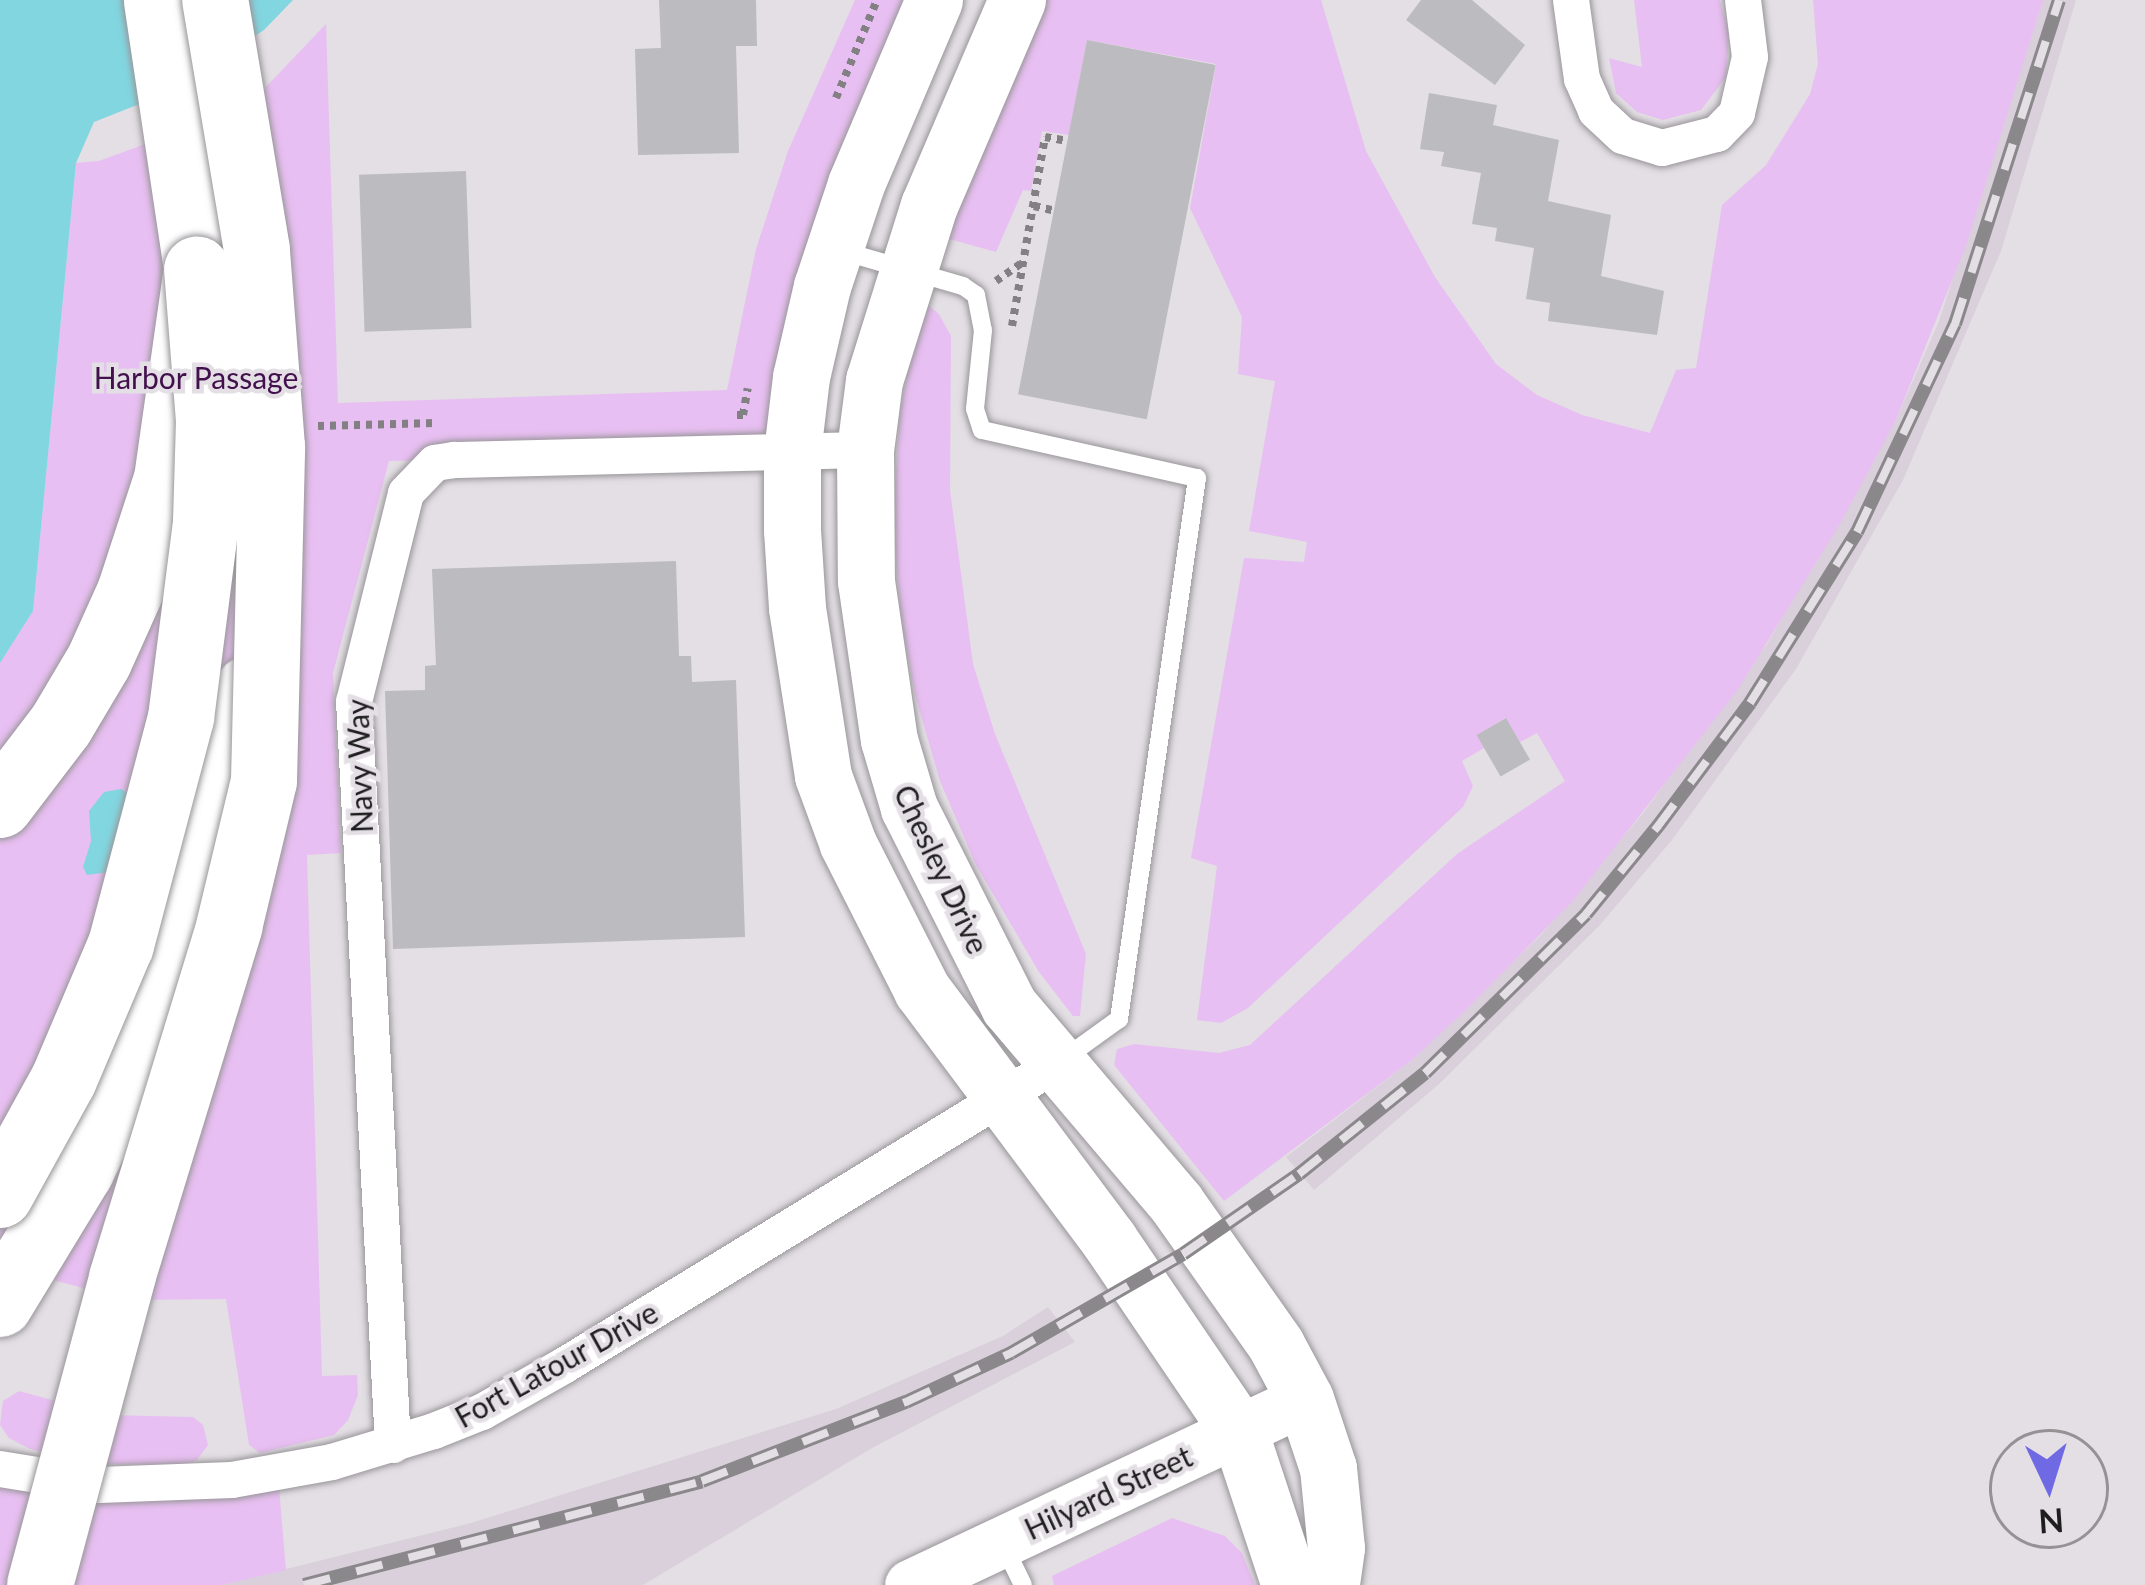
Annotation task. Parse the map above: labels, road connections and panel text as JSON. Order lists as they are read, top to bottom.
{
  "streets": {
    "main road": ["Chesley Drive", "Hilyard Street"],
    "street": ["Navy Way", "Fort Latour Drive"]
  },
  "crossings": [
    ["Navy Way", "Chesley Drive"],
    ["Navy Way", "Fort Latour Drive"],
    ["Chesley Drive", "Fort Latour Drive"],
    ["Chesley Drive", "Hilyard Street"]
  ],
  "parks": ["Harbor Passage"],
  "north": "bottom"
}
